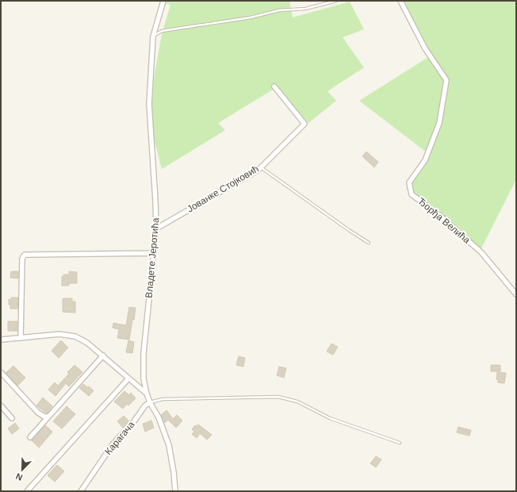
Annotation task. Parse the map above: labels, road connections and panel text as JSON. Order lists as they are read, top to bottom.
{
  "streets": {
    "street": [
      "Јованке Стојковић",
      "Ђорђа Велића",
      "Владете Јеротића",
      "Карагача"
    ]
  },
  "crossings": [
    ["Јованке Стојковић", "Владете Јеротића"],
    ["Владете Јеротића", "Карагача"]
  ],
  "north": "bottom left"
}
